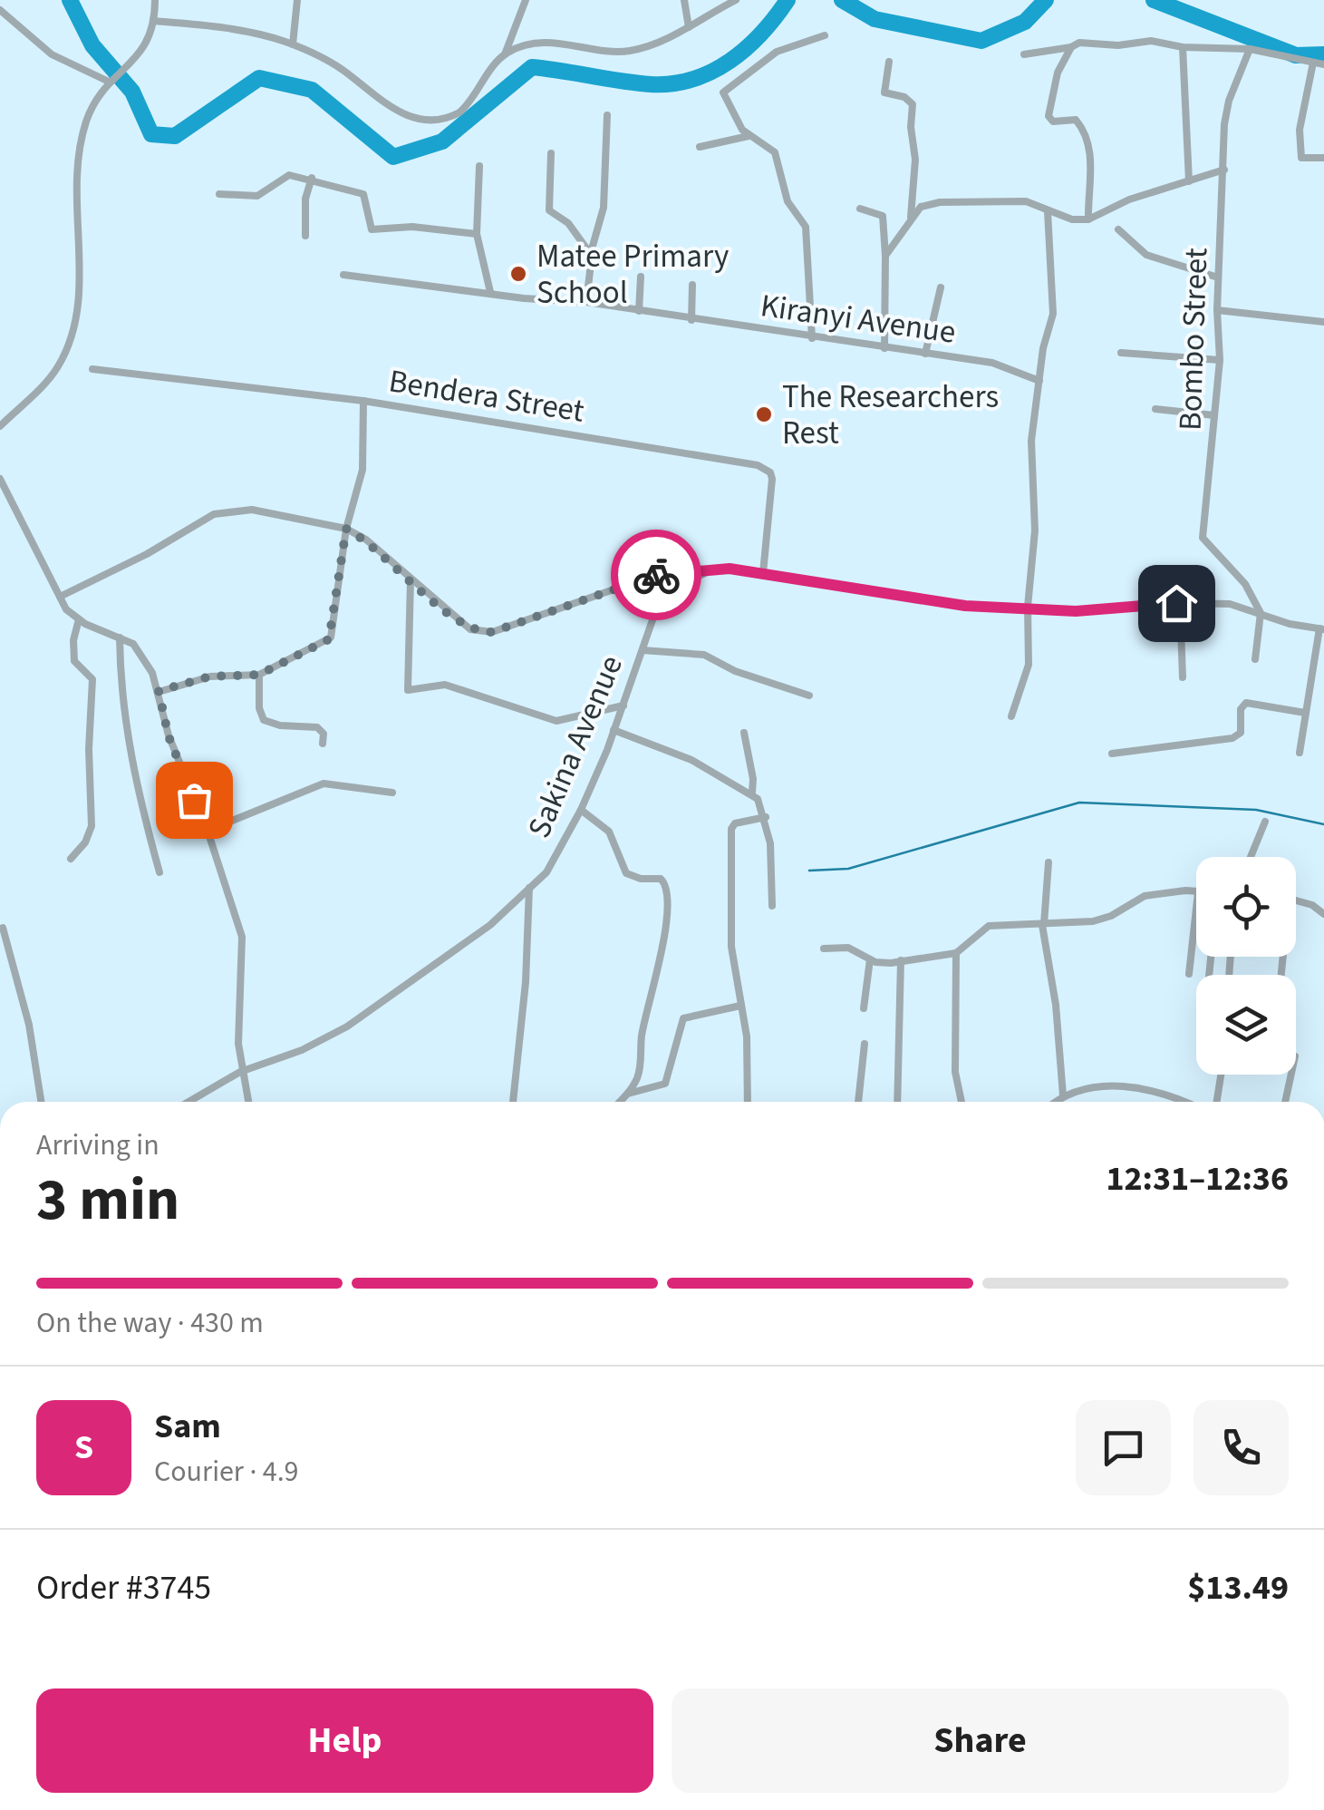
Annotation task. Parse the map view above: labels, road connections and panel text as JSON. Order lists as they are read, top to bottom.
{
  "streets": {
    "street": [
      "Kiranyi Avenue",
      "Bombo Street",
      "Bendera Street",
      "Sakina Avenue"
    ]
  },
  "places": ["Matee Primary School", "The Researchers Rest"],
  "page": {
    "heading": ["3 min", "Arriving in", "12:31–12:36"],
    "panel": [
      "Sam",
      "Courier · 4.9",
      "Order #3745",
      "$13.49"
    ],
    "bar": "On the way · 430 m",
    "round": "S",
    "buttons": ["Help", "Share"]
  }
}
